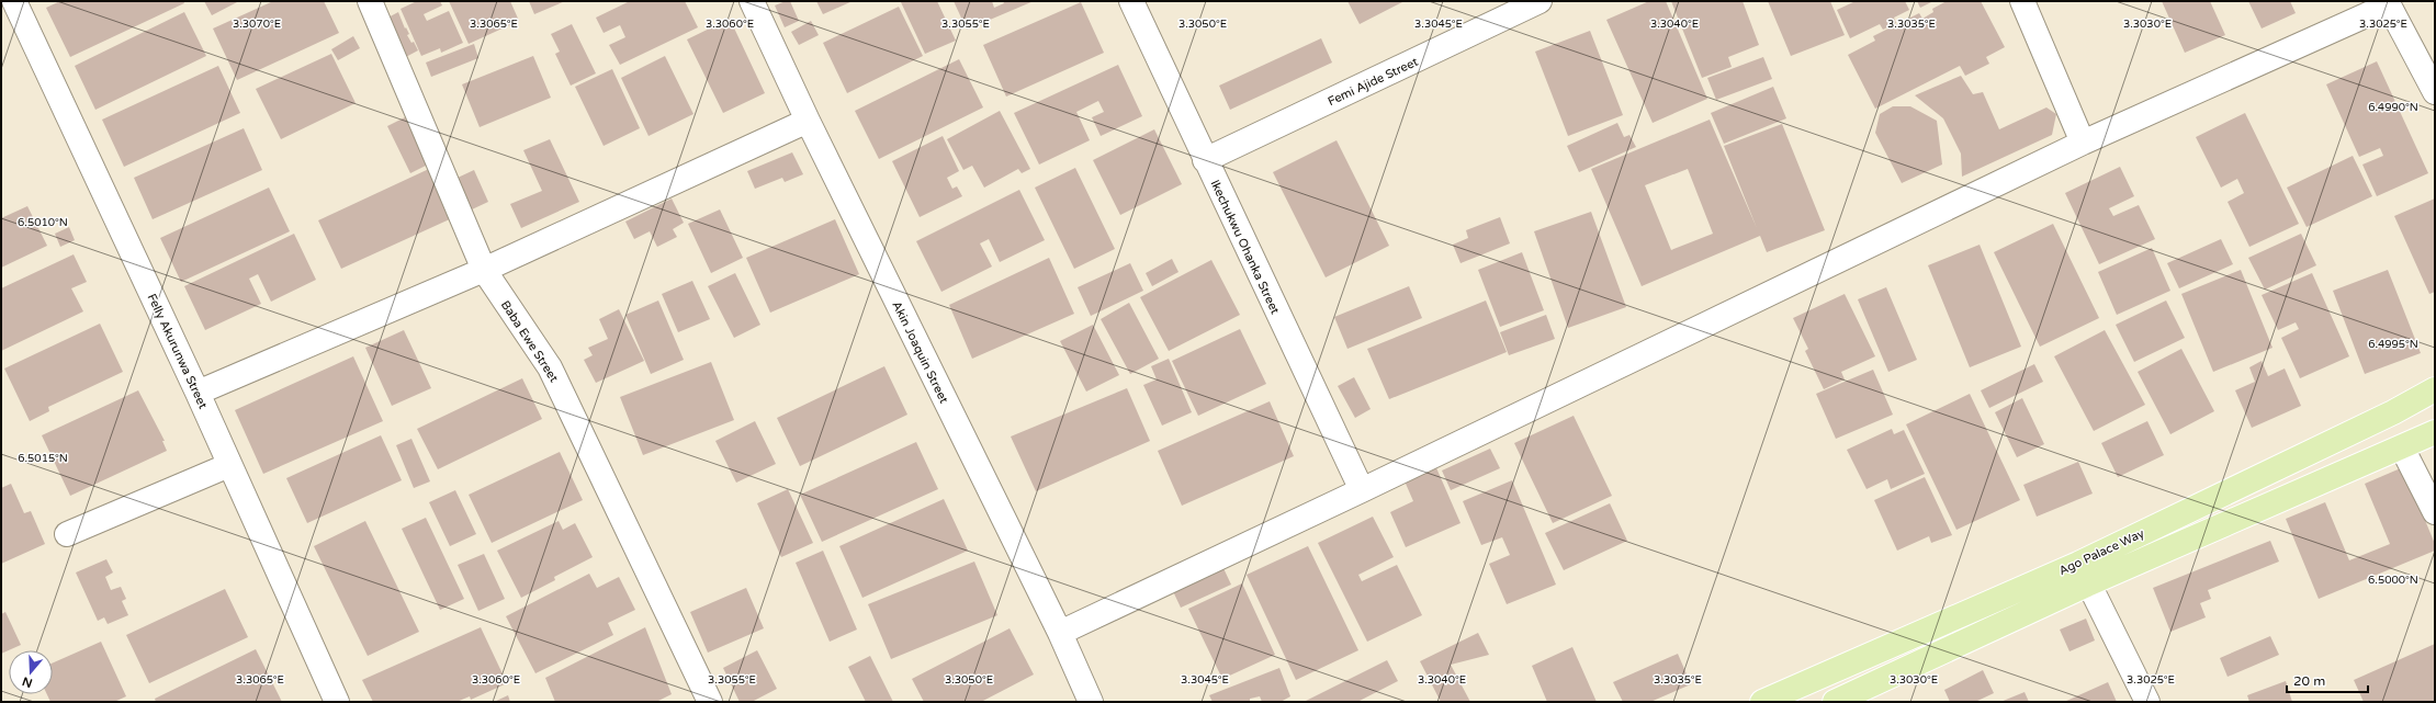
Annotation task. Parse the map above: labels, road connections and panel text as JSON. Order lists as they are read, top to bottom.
{
  "streets": {
    "main road": ["Ago Palace Way"],
    "street": [
      "Femi Ajide Street",
      "Ikechukwu Ohanka Street",
      "Baba Ewe Street",
      "Felly Akurunwa Street",
      "Akin Joaquin Street"
    ]
  },
  "crossings": [
    ["Femi Ajide Street", "Ikechukwu Ohanka Street"]
  ],
  "scale_bar": "20 m",
  "north": "bottom",
  "coordinates": [
    "3.3070°E",
    "3.3065°E",
    "3.3060°E",
    "3.3055°E",
    "3.3050°E",
    "3.3045°E",
    "3.3040°E",
    "3.3035°E",
    "3.3030°E",
    "3.3025°E",
    "6.4990°N",
    "6.5010°N",
    "6.4995°N",
    "6.5015°N",
    "6.5000°N"
  ]
}
